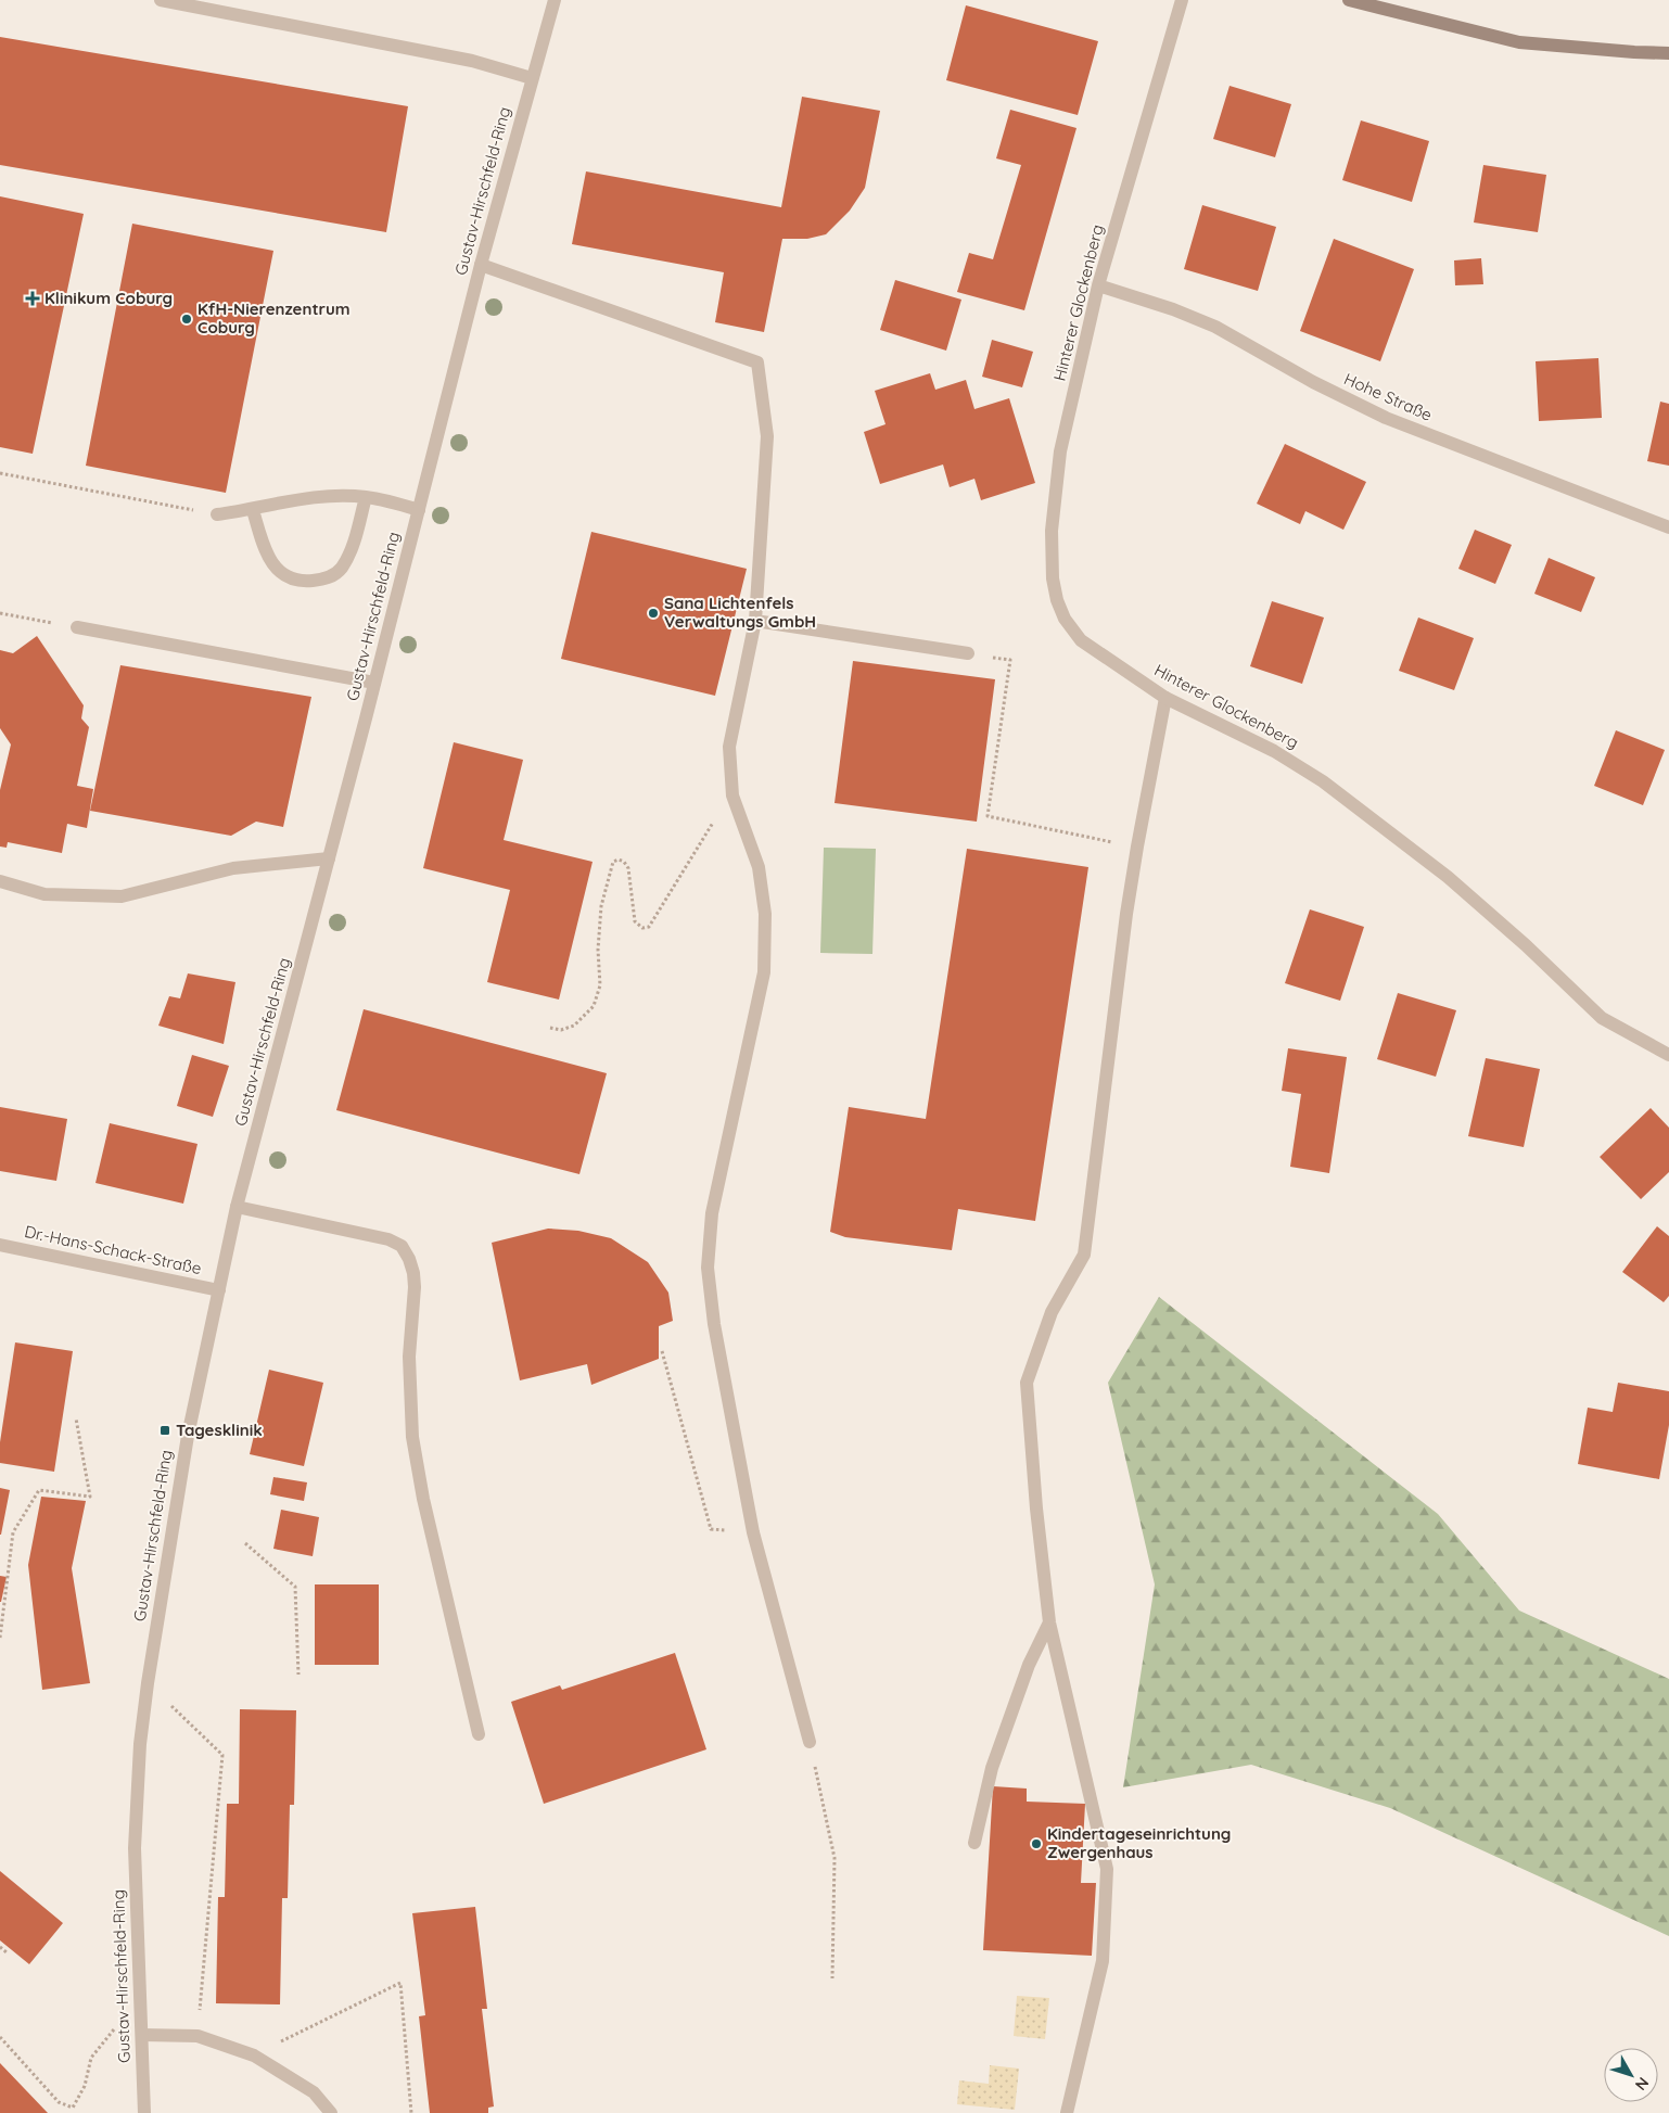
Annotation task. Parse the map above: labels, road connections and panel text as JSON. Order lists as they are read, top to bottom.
{
  "streets": {
    "street": [
      "Gustav-Hirschfeld-Ring",
      "Hinterer Glockenberg",
      "Hohe Straße",
      "Dr.-Hans-Schack-Straße"
    ]
  },
  "crossings": [
    ["Gustav-Hirschfeld-Ring", "Dr.-Hans-Schack-Straße"],
    ["Hinterer Glockenberg", "Hohe Straße"]
  ],
  "places": {
    "health": ["Klinikum Coburg"],
    "other": ["KfH-Nierenzentrum Coburg", "Sana Lichtenfels Verwaltungs GmbH", "Kindertageseinrichtung Zwergenhaus"],
    "transit": ["Tagesklinik"]
  },
  "north": "bottom right"
}
